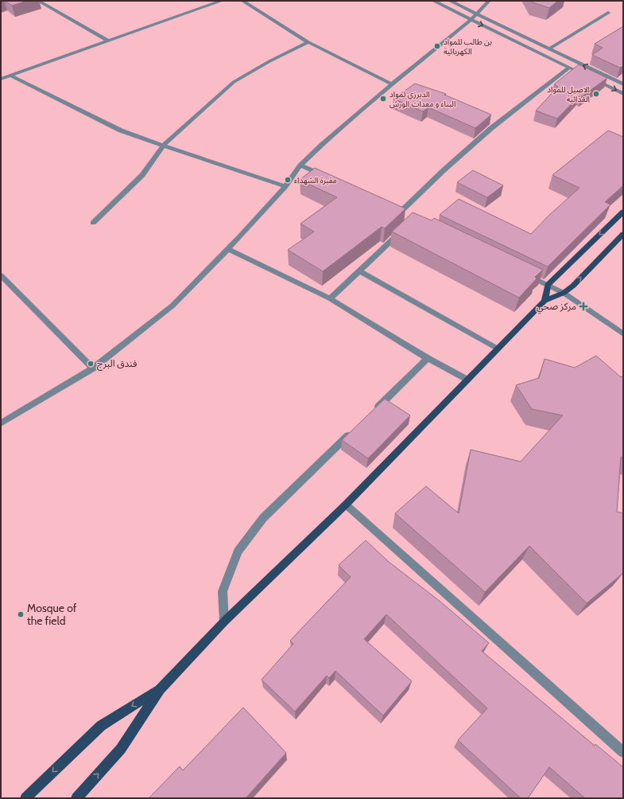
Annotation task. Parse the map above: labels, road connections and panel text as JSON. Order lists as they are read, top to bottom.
{
  "places": {
    "other": [
      "بن طالب للمواد الكهربائية",
      "الاصيل للمواد الغذائية",
      "الدبرزي لمواد البناء و معدات الورش",
      "مقبرة الشهداء",
      "فندق البرج",
      "Mosque of the field"
    ],
    "health": ["مركز صحي"]
  }
}
